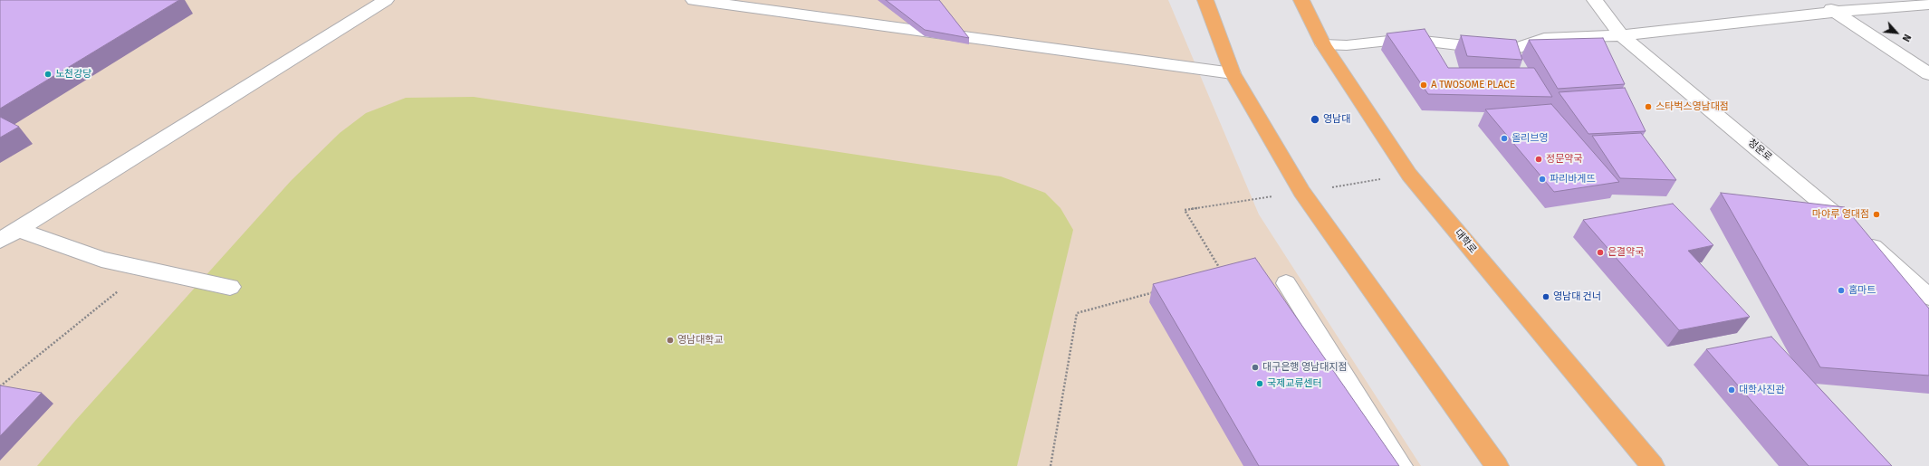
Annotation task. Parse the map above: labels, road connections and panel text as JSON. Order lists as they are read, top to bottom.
{
  "streets": {
    "main road": ["대학로"],
    "street": ["청운로"]
  },
  "places": [
    "노천강당",
    "A TWOSOME PLACE",
    "스타벅스영남대점",
    "영남대",
    "올리브영",
    "정문약국",
    "파리바게뜨",
    "마야루 영대점",
    "은결약국",
    "홈마트",
    "영남대 건너",
    "영남대학교",
    "대구은행 영남대지점",
    "국제교류센터",
    "대학사진관"
  ],
  "north": "bottom right"
}
